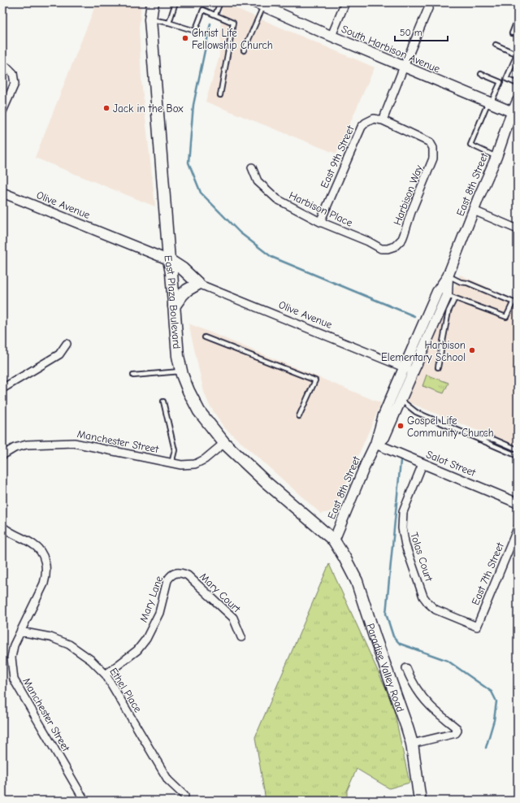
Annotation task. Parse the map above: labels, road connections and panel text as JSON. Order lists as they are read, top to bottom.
{
  "streets": {
    "main road": [
      "South Harbison Avenue",
      "East 8th Street",
      "East Plaza Boulevard",
      "Paradise Valley Road"
    ],
    "street": [
      "East 9th Street",
      "Harbison Way",
      "Olive Avenue",
      "Harbison Place",
      "Manchester Street",
      "Salot Street",
      "Tolas Court",
      "East 7th Street",
      "Mary Court",
      "Mary Lane",
      "Ethel Place"
    ]
  },
  "crossings": [
    ["South Harbison Avenue", "East 8th Street"],
    ["East 9th Street", "Harbison Way"],
    ["East 9th Street", "Harbison Place"],
    ["East 8th Street", "Olive Avenue"],
    ["East 8th Street", "East Plaza Boulevard"],
    ["East 8th Street", "Salot Street"],
    ["East 8th Street", "Paradise Valley Road"],
    ["Harbison Way", "Harbison Place"],
    ["Olive Avenue", "East Plaza Boulevard"],
    ["East Plaza Boulevard", "Manchester Street"],
    ["East Plaza Boulevard", "Paradise Valley Road"],
    ["Manchester Street", "Ethel Place"],
    ["Salot Street", "Tolas Court"],
    ["Tolas Court", "East 7th Street"],
    ["Mary Court", "Mary Lane"],
    ["Mary Lane", "Ethel Place"]
  ],
  "places": [
    "Christ Life Fellowship Church",
    "Jack in the Box",
    "Harbison Elementary School",
    "Gospel Life Community Church"
  ],
  "scale_bar": "50 m"
}
